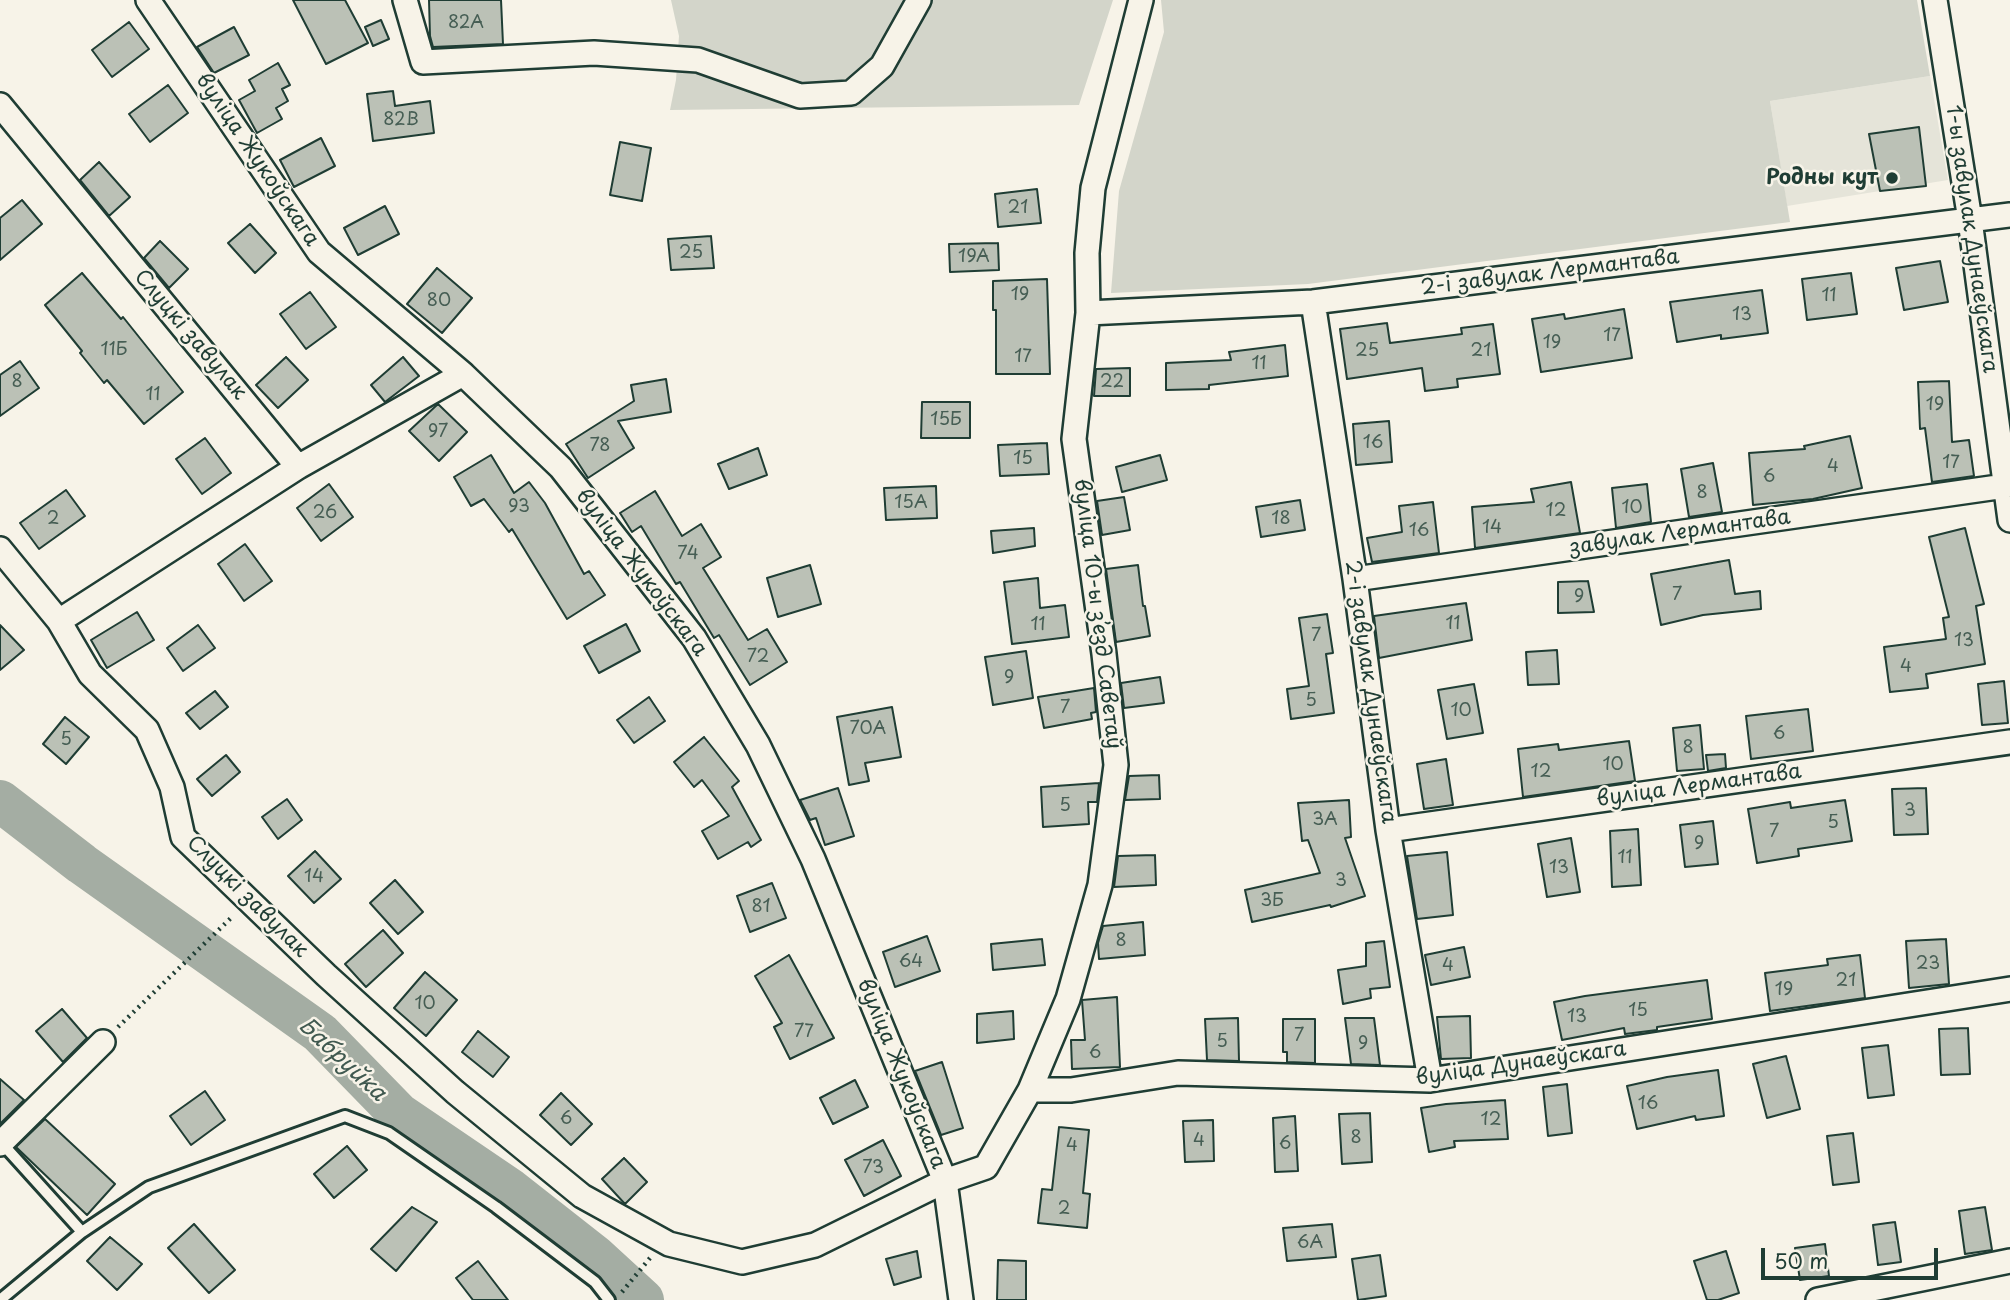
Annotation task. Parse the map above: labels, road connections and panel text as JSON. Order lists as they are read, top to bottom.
{
  "streets": {
    "street": [
      "вуліца Жукоўскага",
      "1-ы завулак Дунаеўскага",
      "2-і завулак Лермантава",
      "Слуцкі завулак",
      "завулак Лермантава",
      "вуліца 10-ы зʼезд Саветаў",
      "2-і завулак Дунаеўскага",
      "вуліца Лермантава",
      "вуліца Дунаеўскага"
    ]
  },
  "crossings": [
    ["вуліца Жукоўскага", "Слуцкі завулак"],
    ["вуліца Жукоўскага", "вуліца 10-ы зʼезд Саветаў"],
    ["1-ы завулак Дунаеўскага", "2-і завулак Лермантава"],
    ["1-ы завулак Дунаеўскага", "завулак Лермантава"],
    ["2-і завулак Лермантава", "вуліца 10-ы зʼезд Саветаў"],
    ["2-і завулак Лермантава", "2-і завулак Дунаеўскага"],
    ["Слуцкі завулак", "вуліца 10-ы зʼезд Саветаў"],
    ["завулак Лермантава", "2-і завулак Дунаеўскага"],
    ["вуліца 10-ы зʼезд Саветаў", "вуліца Дунаеўскага"],
    ["2-і завулак Дунаеўскага", "вуліца Лермантава"],
    ["2-і завулак Дунаеўскага", "вуліца Дунаеўскага"]
  ],
  "water": ["Бабруйка"],
  "places": ["Родны кут"],
  "house_numbers": [
    "82А",
    "82B",
    "21",
    "25",
    "19А",
    "19",
    "11",
    "80",
    "13",
    "17",
    "19",
    "11Б",
    "25",
    "21",
    "17",
    "11",
    "8",
    "22",
    "11",
    "19",
    "15Б",
    "97",
    "16",
    "78",
    "15",
    "17",
    "4",
    "6",
    "8",
    "15А",
    "93",
    "10",
    "12",
    "26",
    "2",
    "18",
    "14",
    "16",
    "74",
    "7",
    "9",
    "11",
    "11",
    "7",
    "13",
    "72",
    "4",
    "9",
    "5",
    "7",
    "10",
    "70А",
    "6",
    "5",
    "8",
    "10",
    "12",
    "5",
    "3",
    "3А",
    "5",
    "7",
    "9",
    "11",
    "13",
    "14",
    "3",
    "3Б",
    "81",
    "8",
    "64",
    "23",
    "4",
    "21",
    "19",
    "10",
    "15",
    "13",
    "77",
    "7",
    "5",
    "9",
    "6",
    "16",
    "6",
    "12",
    "8",
    "4",
    "6",
    "4",
    "73",
    "2",
    "6А"
  ],
  "scale_bar": "50 m"
}
